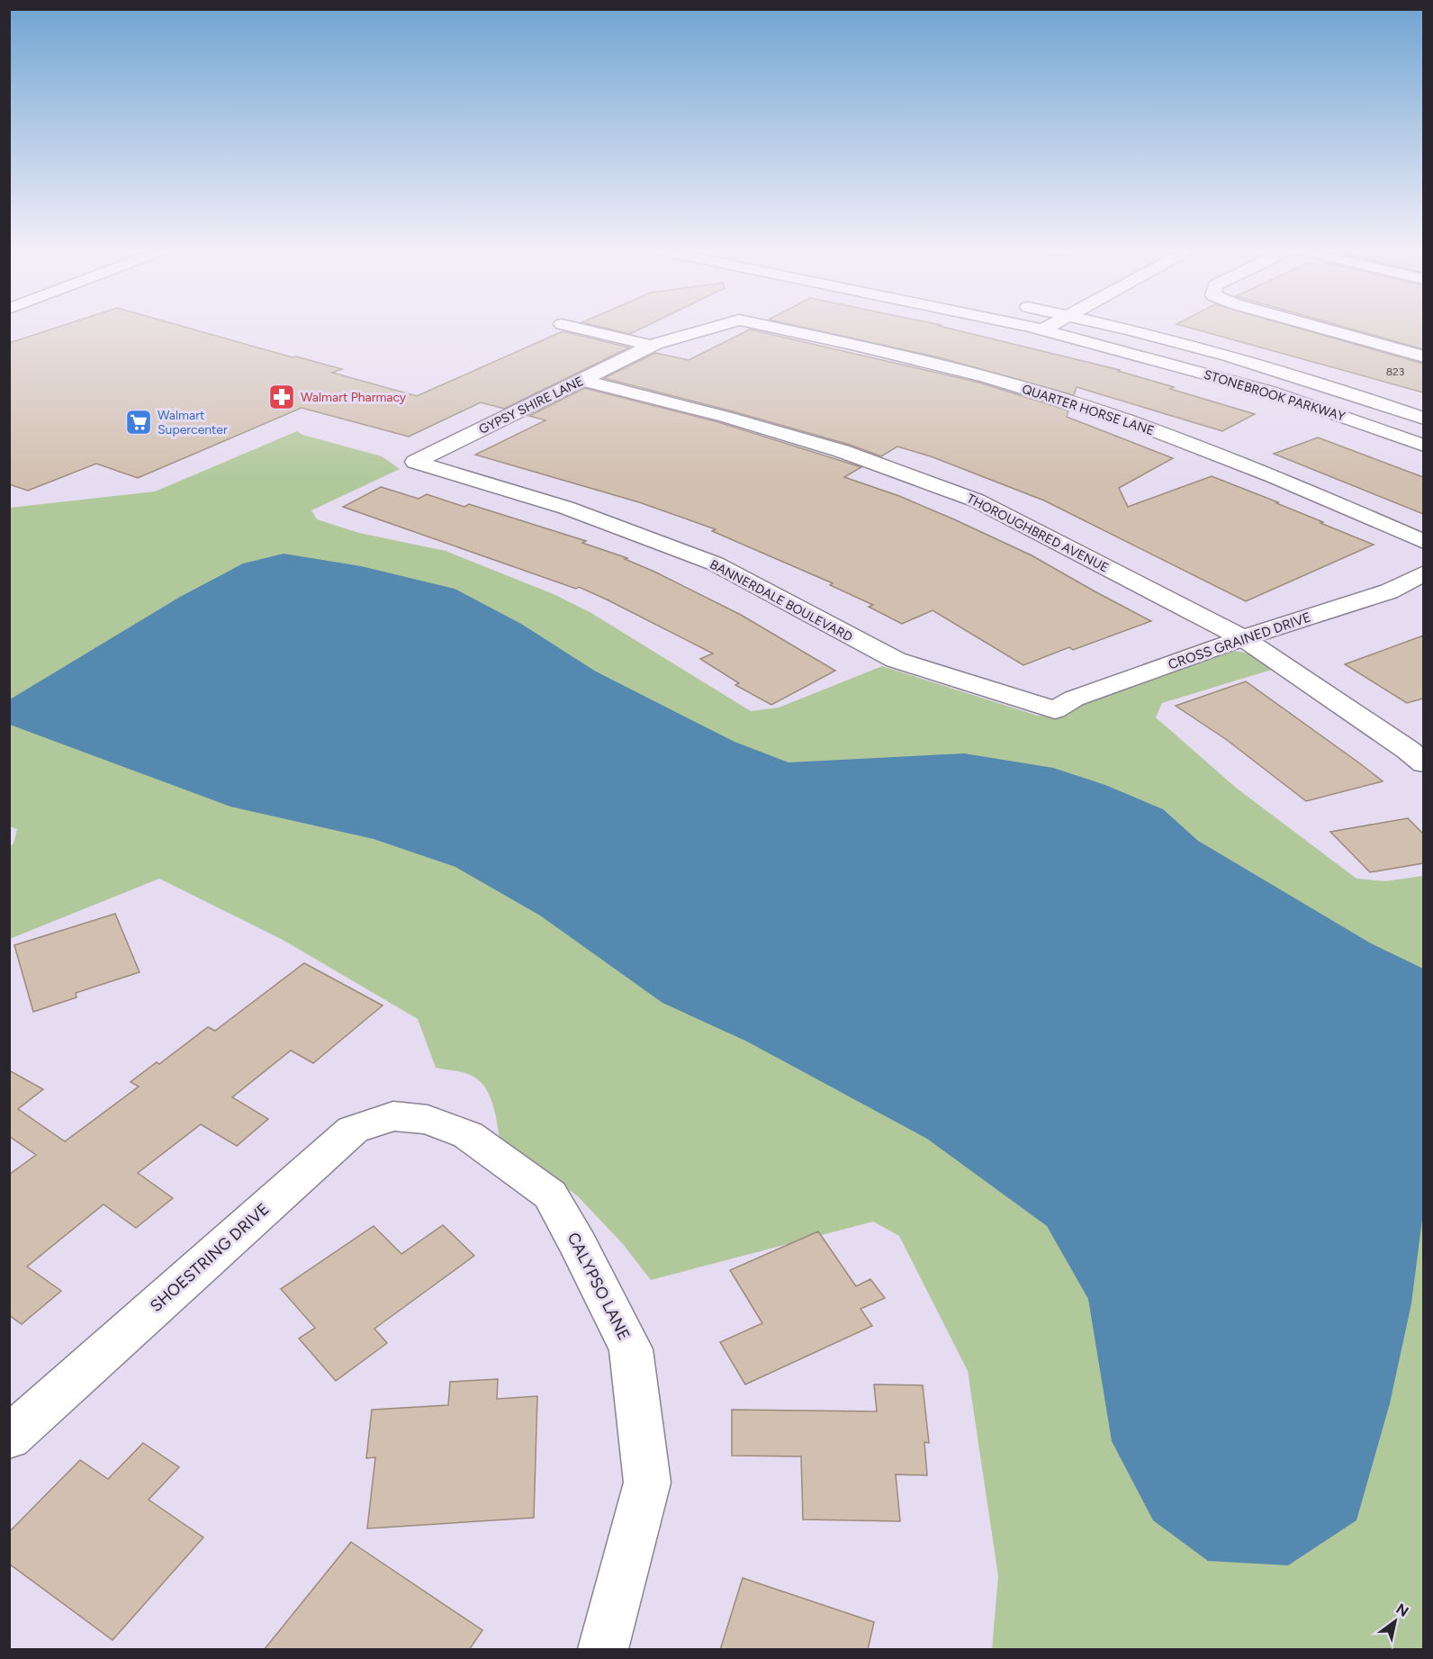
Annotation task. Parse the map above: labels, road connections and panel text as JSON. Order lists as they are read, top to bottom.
{
  "streets": {
    "street": [
      "STONEBROOK PARKWAY",
      "GYPSY SHIRE LANE",
      "QUARTER HORSE LANE",
      "THOROUGHBRED AVENUE",
      "BANNERDALE BOULEVARD",
      "CROSS GRAINED DRIVE",
      "SHOESTRING DRIVE",
      "CALYPSO LANE"
    ]
  },
  "crossings": [
    ["GYPSY SHIRE LANE", "THOROUGHBRED AVENUE"],
    ["GYPSY SHIRE LANE", "BANNERDALE BOULEVARD"],
    ["THOROUGHBRED AVENUE", "CROSS GRAINED DRIVE"],
    ["BANNERDALE BOULEVARD", "CROSS GRAINED DRIVE"],
    ["SHOESTRING DRIVE", "CALYPSO LANE"]
  ],
  "places": {
    "pharmacy": ["Walmart Pharmacy"],
    "supermarket": ["Walmart Supercenter"]
  },
  "house_numbers": ["823"],
  "north": "top right"
}
